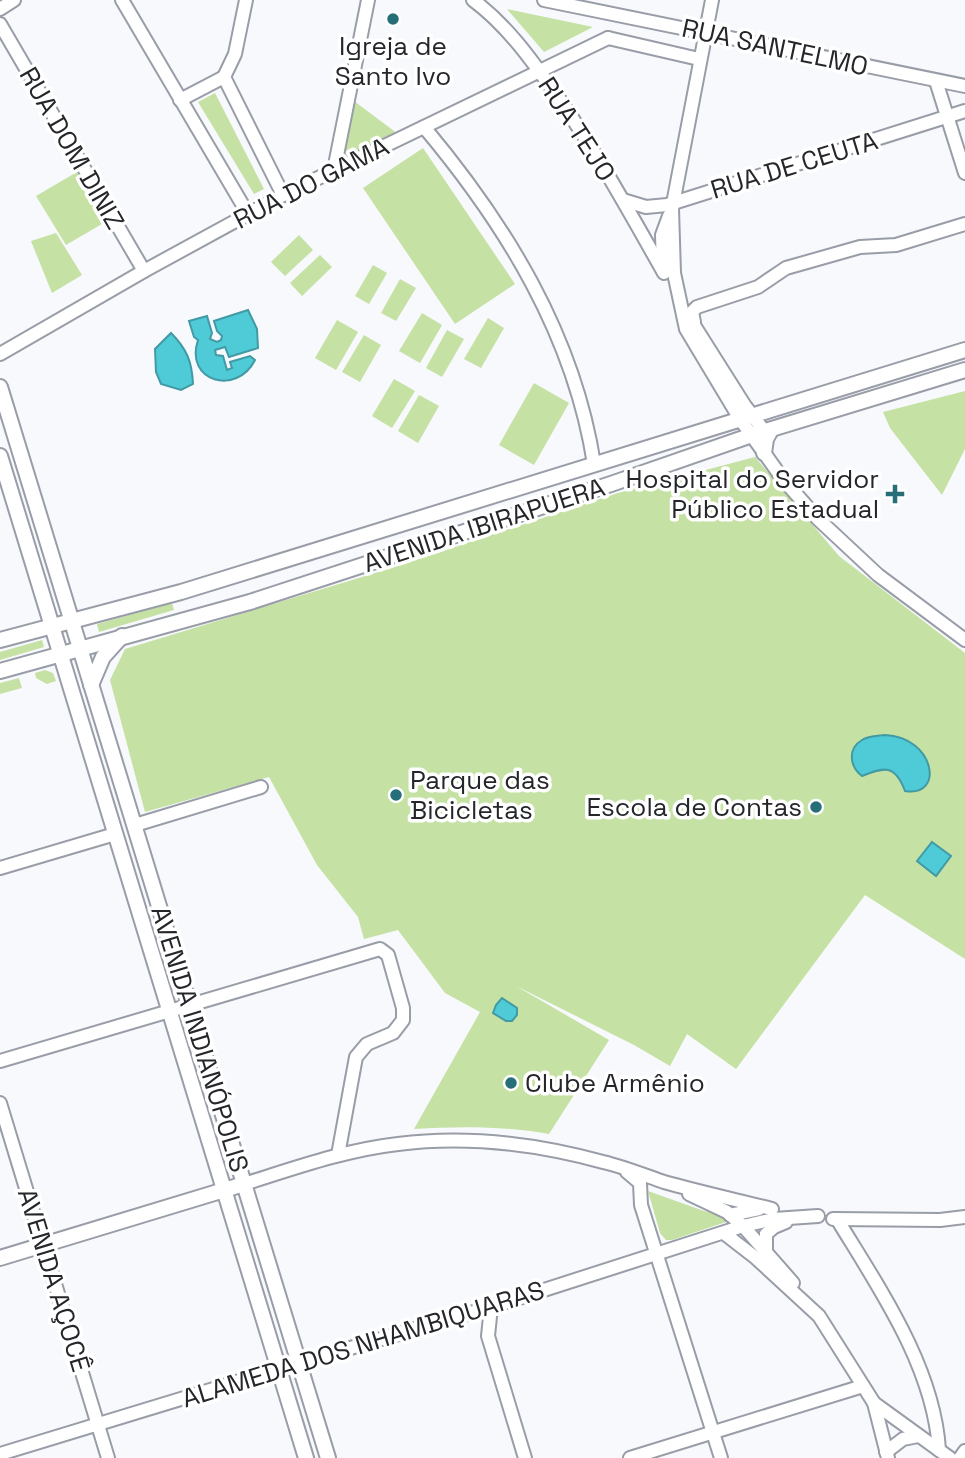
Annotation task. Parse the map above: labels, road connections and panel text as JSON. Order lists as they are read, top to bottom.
{
  "streets": {
    "main road": ["AVENIDA IBIRAPUERA", "AVENIDA INDIANÓPOLIS"],
    "street": [
      "RUA SANTELMO",
      "RUA TEJO",
      "RUA DOM DINIZ",
      "RUA DE CEUTA",
      "RUA DO GAMA",
      "AVENIDA AÇOCÊ",
      "ALAMEDA DOS NHAMBIQUARAS"
    ]
  },
  "crossings": [
    ["RUA TEJO", "RUA DE CEUTA"],
    ["RUA TEJO", "RUA DO GAMA"],
    ["RUA DOM DINIZ", "RUA DO GAMA"],
    ["AVENIDA IBIRAPUERA", "AVENIDA INDIANÓPOLIS"],
    ["AVENIDA INDIANÓPOLIS", "ALAMEDA DOS NHAMBIQUARAS"],
    ["AVENIDA AÇOCÊ", "ALAMEDA DOS NHAMBIQUARAS"]
  ],
  "places": {
    "other": [
      "Igreja de Santo Ivo",
      "Parque das Bicicletas",
      "Escola de Contas",
      "Clube Armênio"
    ],
    "health": ["Hospital do Servidor Público Estadual"]
  }
}
